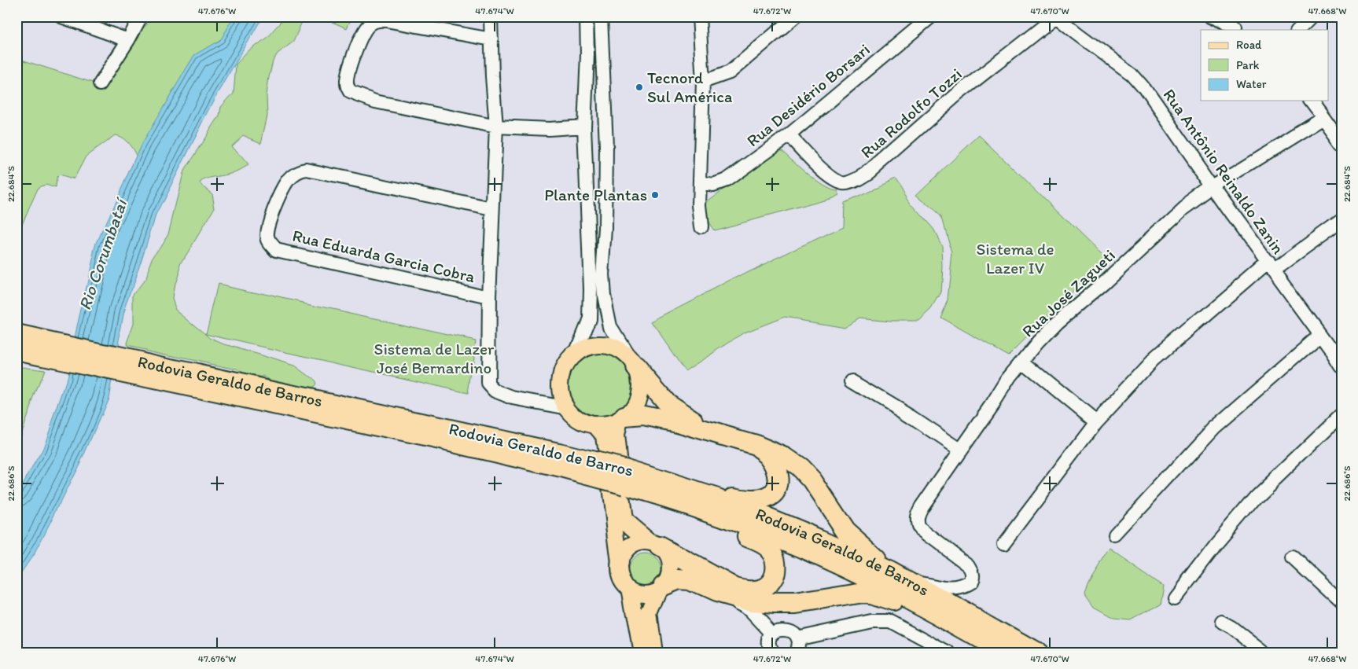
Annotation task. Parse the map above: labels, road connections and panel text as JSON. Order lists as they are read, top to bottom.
{
  "streets": {
    "highway": ["Rodovia Geraldo de Barros"],
    "street": [
      "Rua Desidério Borsari",
      "Rua Rodolfo Tozzi",
      "Rua Antônio Reinaldo Zanin",
      "Rua Eduarda Garcia Cobra",
      "Rua José Zagueti"
    ]
  },
  "crossings": [
    ["Rua Desidério Borsari", "Rua Rodolfo Tozzi"],
    ["Rua Rodolfo Tozzi", "Rua Antônio Reinaldo Zanin"],
    ["Rua Antônio Reinaldo Zanin", "Rua José Zagueti"],
    ["Rua José Zagueti", "Rodovia Geraldo de Barros"]
  ],
  "water": ["Rio Corumbataí"],
  "parks": ["Sistema de Lazer IV", "Sistema de Lazer José Bernardino"],
  "places": ["Tecnord Sul América", "Plante Plantas"],
  "legend": ["Road", "Park", "Water"],
  "coordinates": [
    "47.676°W",
    "47.674°W",
    "47.672°W",
    "47.670°W",
    "47.668°W",
    "22.684°S",
    "22.686°S"
  ]
}
